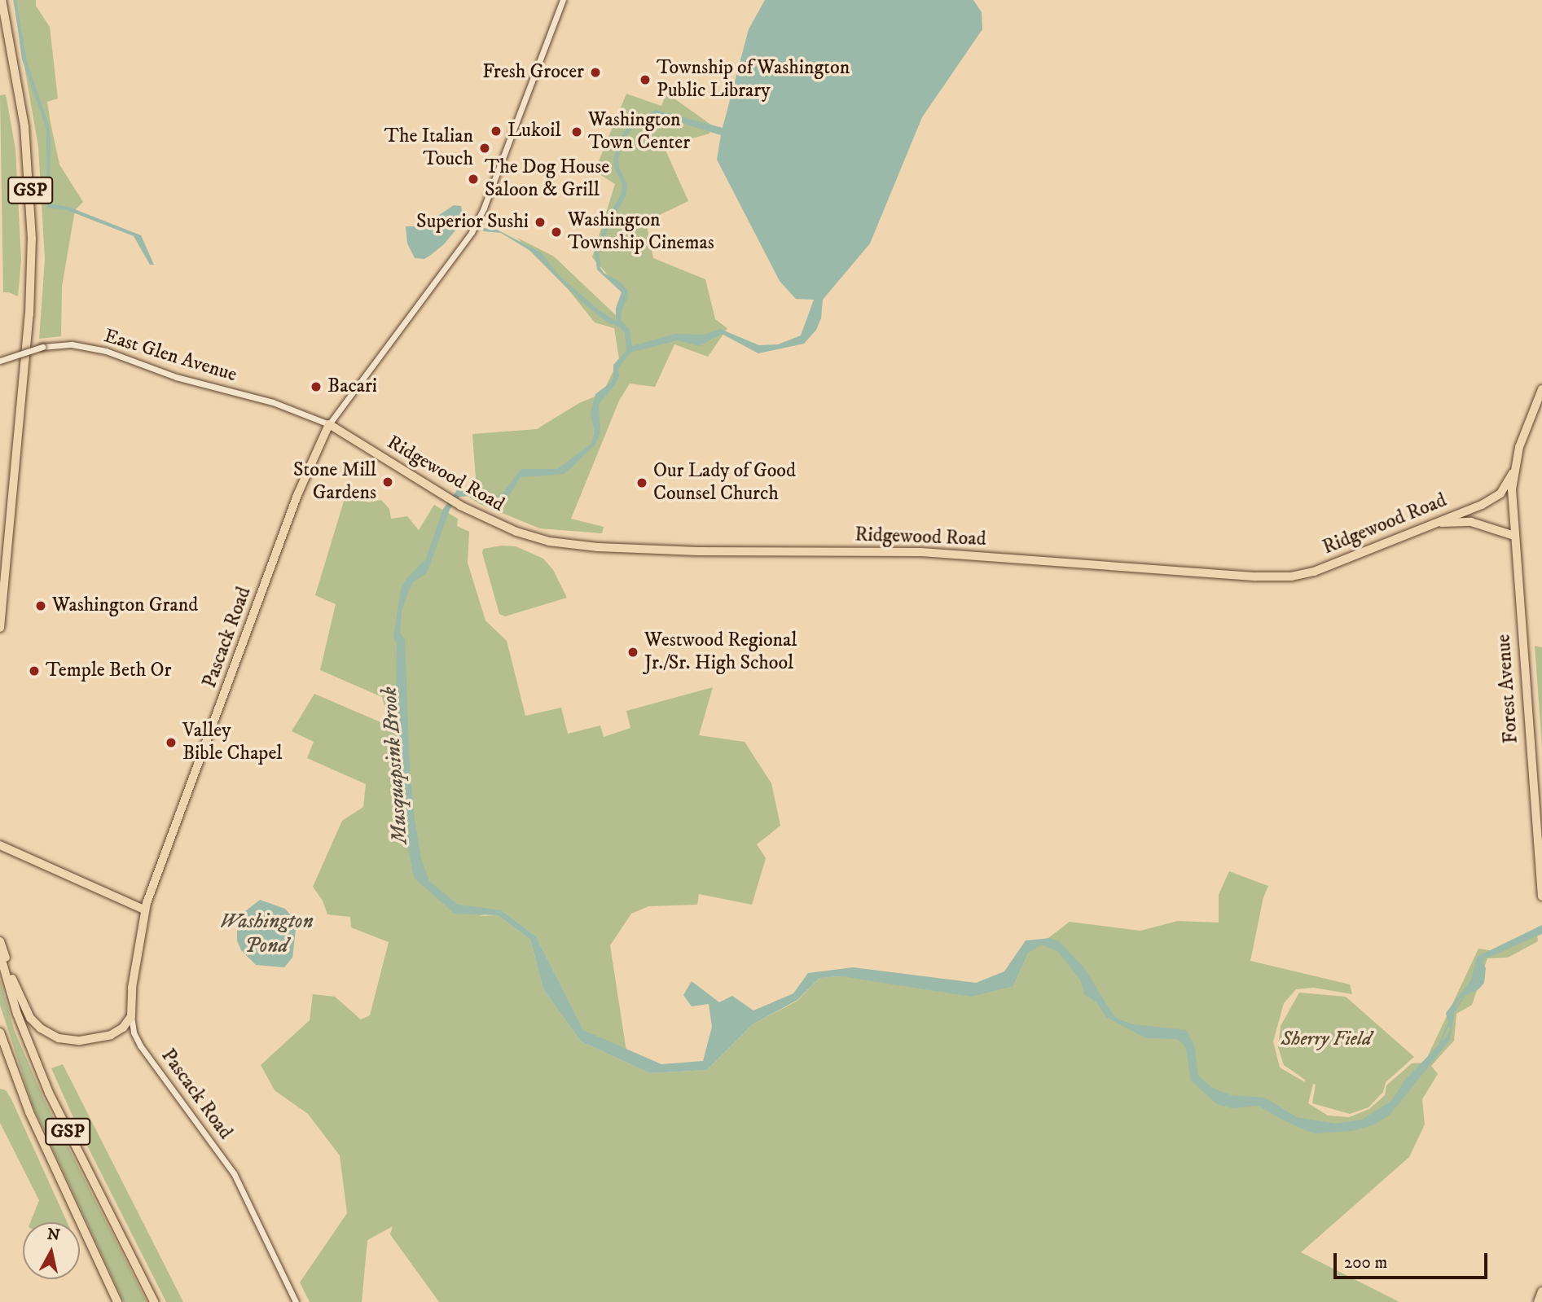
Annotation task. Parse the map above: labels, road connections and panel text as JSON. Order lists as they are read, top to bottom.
{
  "streets": {
    "highway": ["GSP"],
    "main road": ["Ridgewood Road", "Pascack Road", "Forest Avenue"],
    "street": ["East Glen Avenue"]
  },
  "crossings": [
    ["East Glen Avenue", "Ridgewood Road"],
    ["East Glen Avenue", "Pascack Road"],
    ["Ridgewood Road", "Pascack Road"],
    ["Ridgewood Road", "Forest Avenue"]
  ],
  "water": ["Musquapsink Brook", "Washington Pond"],
  "parks": ["Sherry Field"],
  "places": [
    "Fresh Grocer",
    "Township of Washington Public Library",
    "Lukoil",
    "Washington Town Center",
    "The Italian Touch",
    "The Dog House Saloon & Grill",
    "Superior Sushi",
    "Washington Township Cinemas",
    "Bacari",
    "Stone Mill Gardens",
    "Our Lady of Good Counsel Church",
    "Washington Grand",
    "Westwood Regional Jr./Sr. High School",
    "Temple Beth Or",
    "Valley Bible Chapel"
  ],
  "scale_bar": "200 m",
  "north": "top"
}
